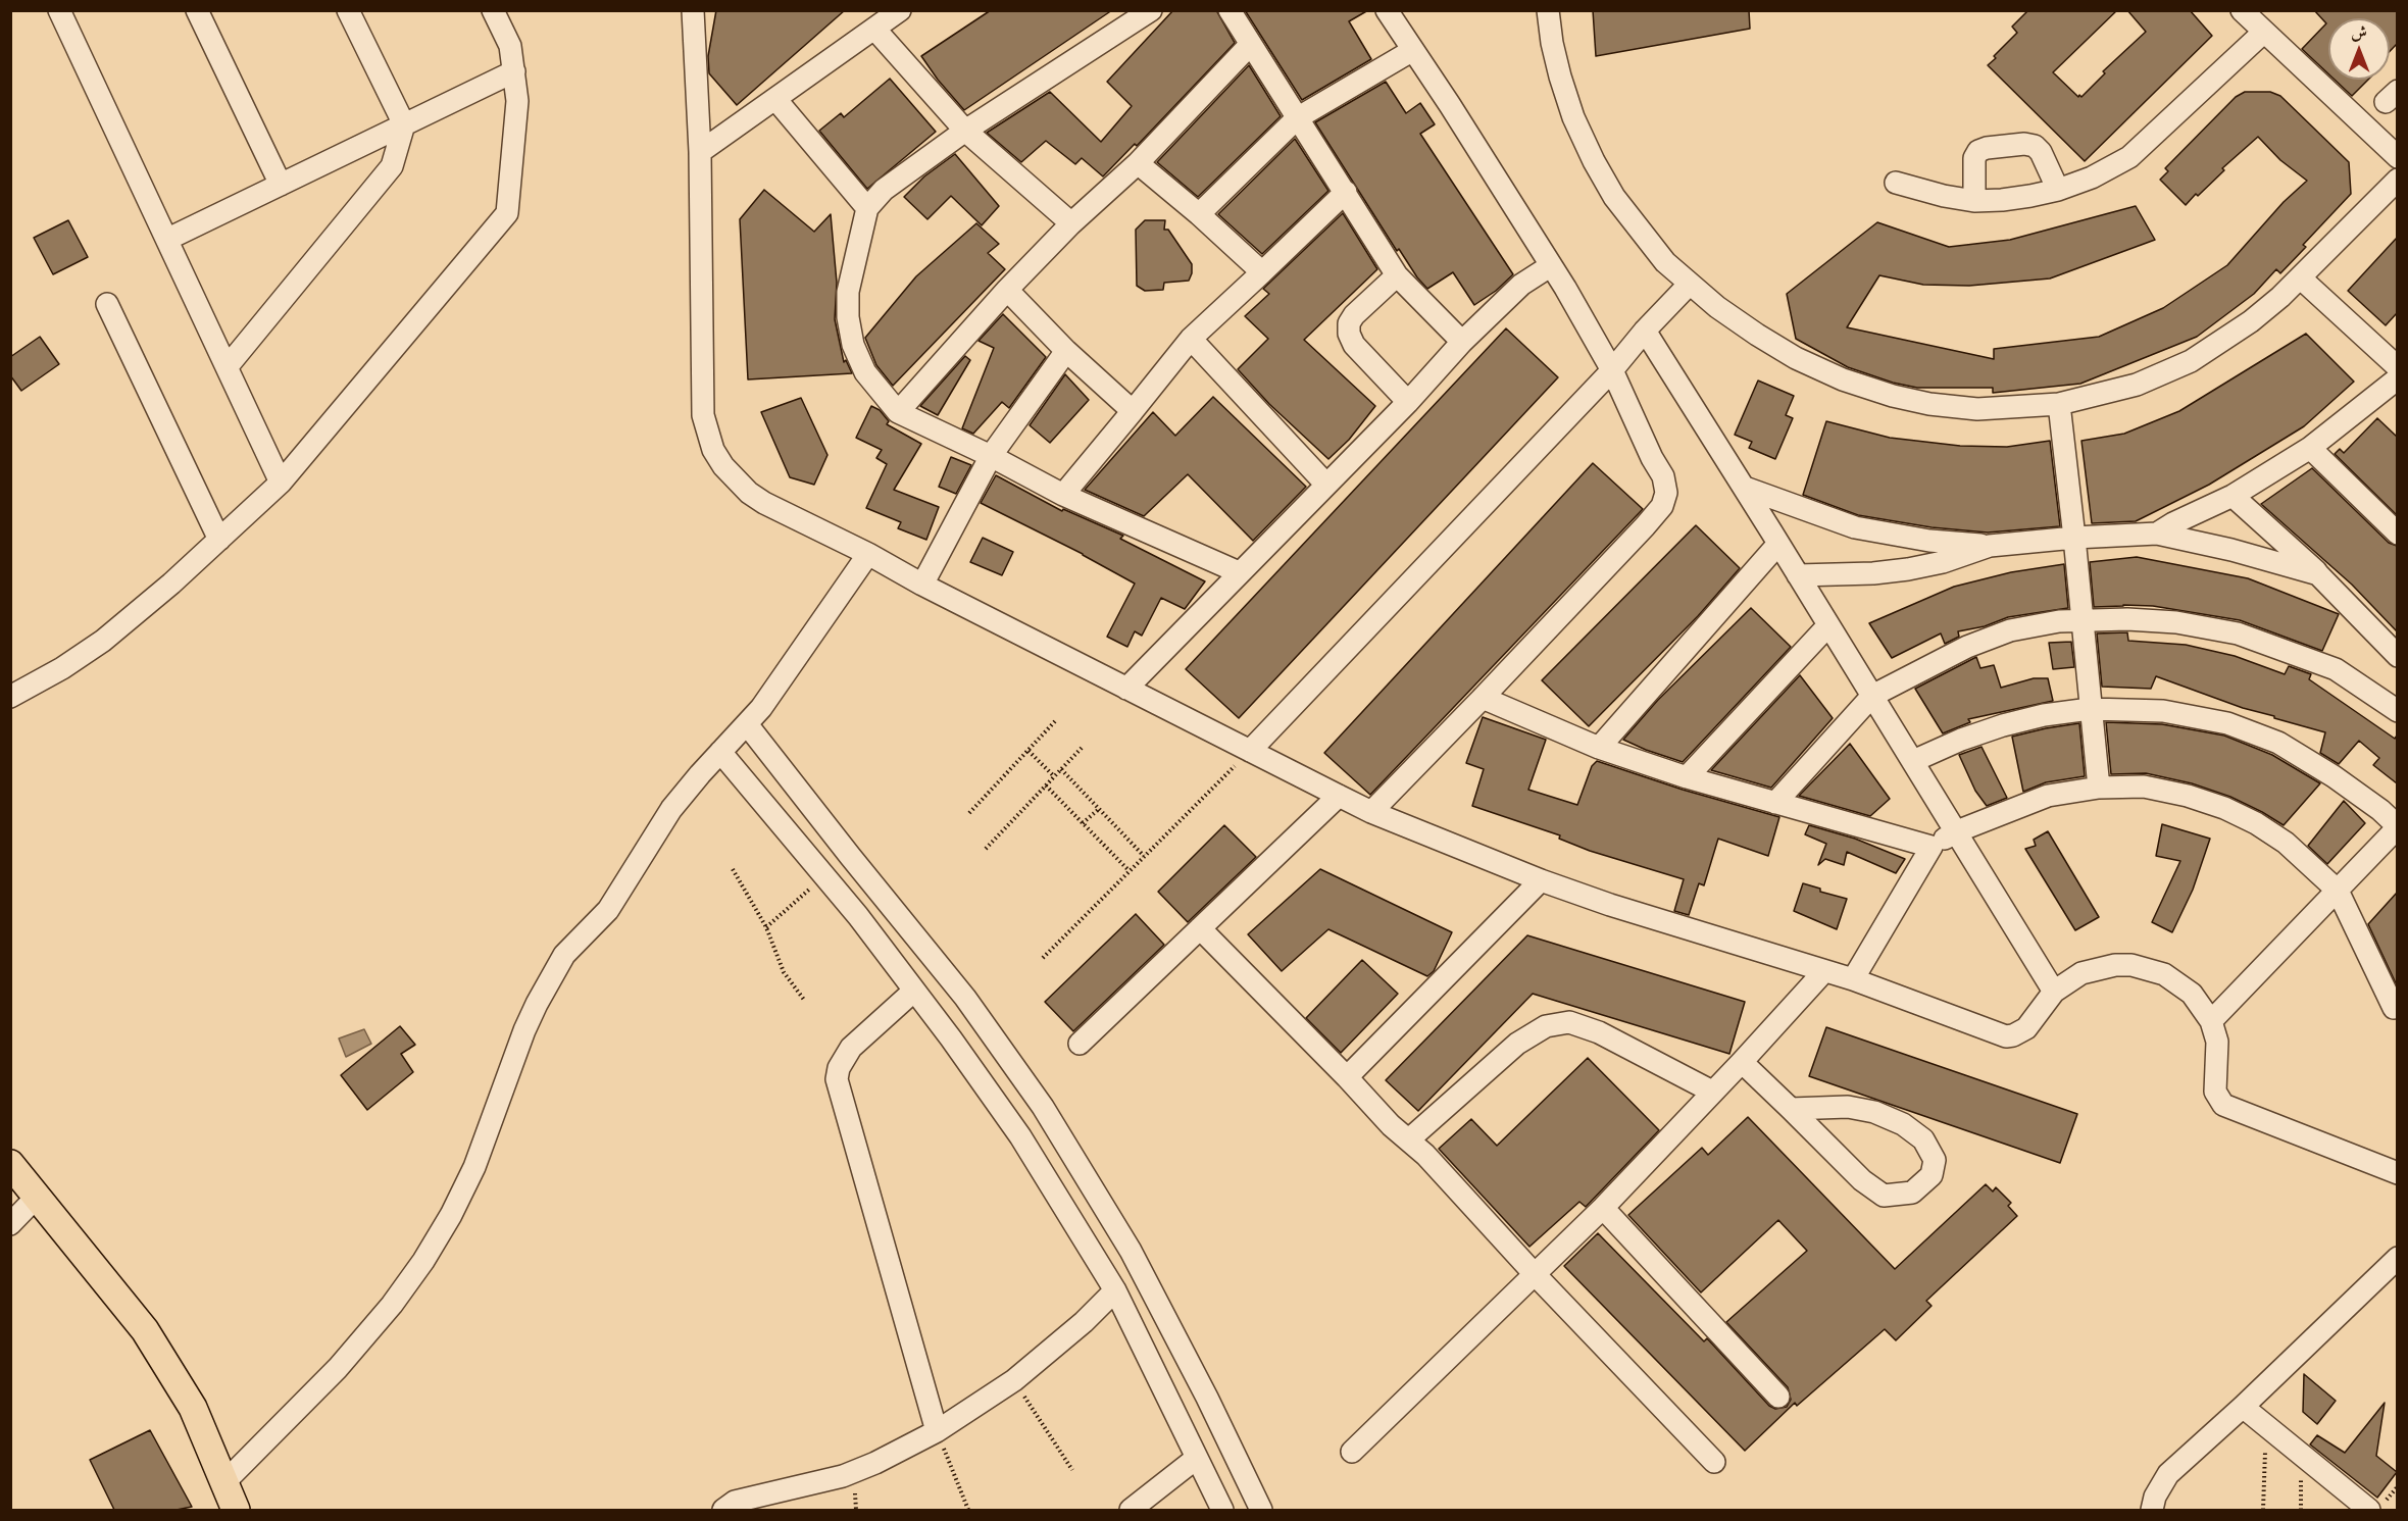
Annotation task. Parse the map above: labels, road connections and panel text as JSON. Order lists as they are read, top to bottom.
{
  "north": "top"
}
